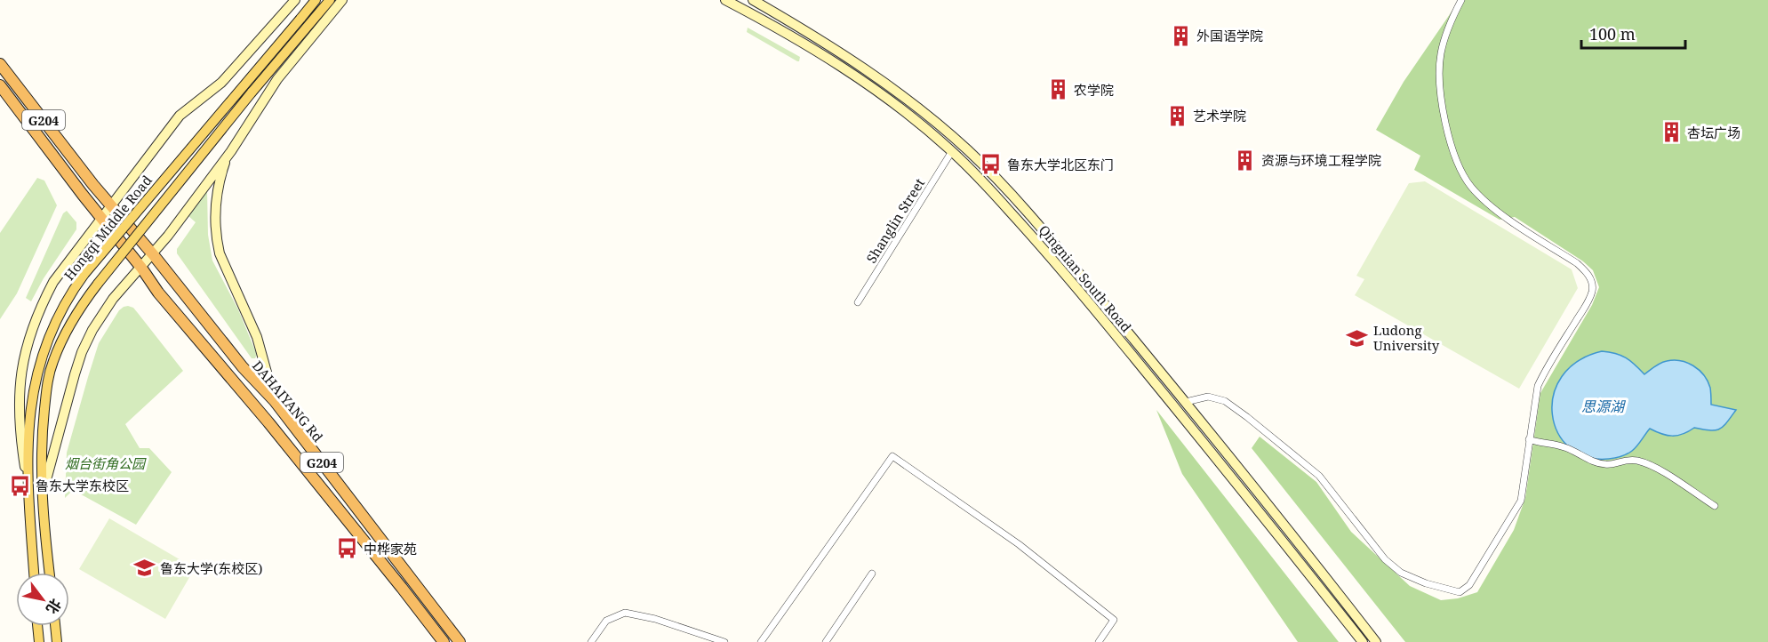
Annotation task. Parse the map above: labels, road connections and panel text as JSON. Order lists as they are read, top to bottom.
{
  "streets": {
    "highway": ["G204", "DAHAIYANG Rd"],
    "main road": ["Hongqi Middle Road", "Qingnian South Road"],
    "street": ["Shanglin Street"]
  },
  "crossings": [
    ["G204", "DAHAIYANG Rd"],
    ["Shanglin Street", "Qingnian South Road"]
  ],
  "water": ["思源湖"],
  "parks": ["烟台街角公园"],
  "places": {
    "building": [
      "外国语学院",
      "农学院",
      "艺术学院",
      "杏坛广场",
      "资源与环境工程学院"
    ],
    "bus stop": ["鲁东大学北区东门", "鲁东大学东校区", "中桦家苑"],
    "school or university": ["Ludong University", "鲁东大学(东校区)"]
  },
  "scale_bar": "100 m",
  "north": "bottom right"
}
